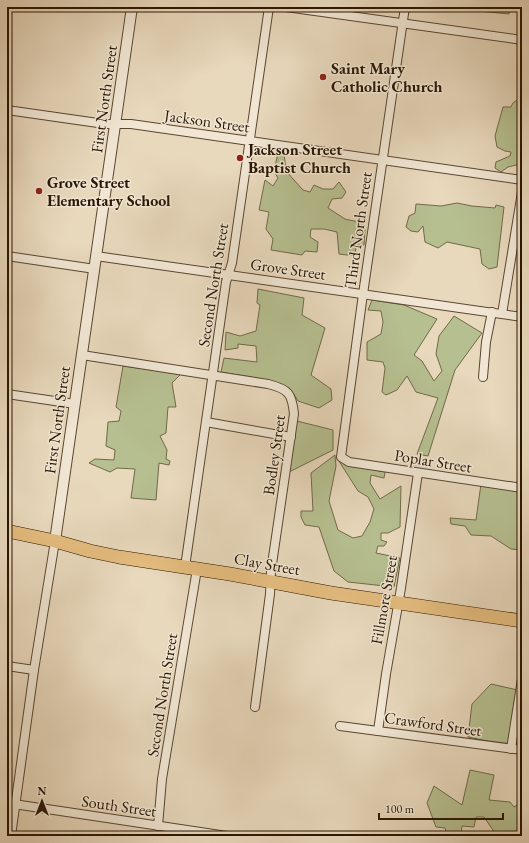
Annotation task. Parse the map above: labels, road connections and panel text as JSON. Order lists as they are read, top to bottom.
{
  "streets": {
    "main road": ["Clay Street"],
    "street": [
      "First North Street",
      "Jackson Street",
      "Third North Street",
      "Grove Street",
      "Second North Street",
      "Bodley Street",
      "Poplar Street",
      "Fillmore Street",
      "Crawford Street",
      "South Street"
    ]
  },
  "crossings": [
    ["First North Street", "Jackson Street"],
    ["First North Street", "Grove Street"],
    ["First North Street", "Bodley Street"],
    ["First North Street", "Clay Street"],
    ["First North Street", "South Street"],
    ["Jackson Street", "Third North Street"],
    ["Jackson Street", "Second North Street"],
    ["Third North Street", "Grove Street"],
    ["Third North Street", "Poplar Street"],
    ["Grove Street", "Second North Street"],
    ["Second North Street", "Bodley Street"],
    ["Second North Street", "Clay Street"],
    ["Second North Street", "South Street"],
    ["Bodley Street", "Clay Street"],
    ["Poplar Street", "Fillmore Street"],
    ["Clay Street", "Fillmore Street"],
    ["Fillmore Street", "Crawford Street"]
  ],
  "places": ["Saint Mary Catholic Church", "Jackson Street Baptist Church", "Grove Street Elementary School"],
  "scale_bar": "100 m",
  "north": "top"
}
